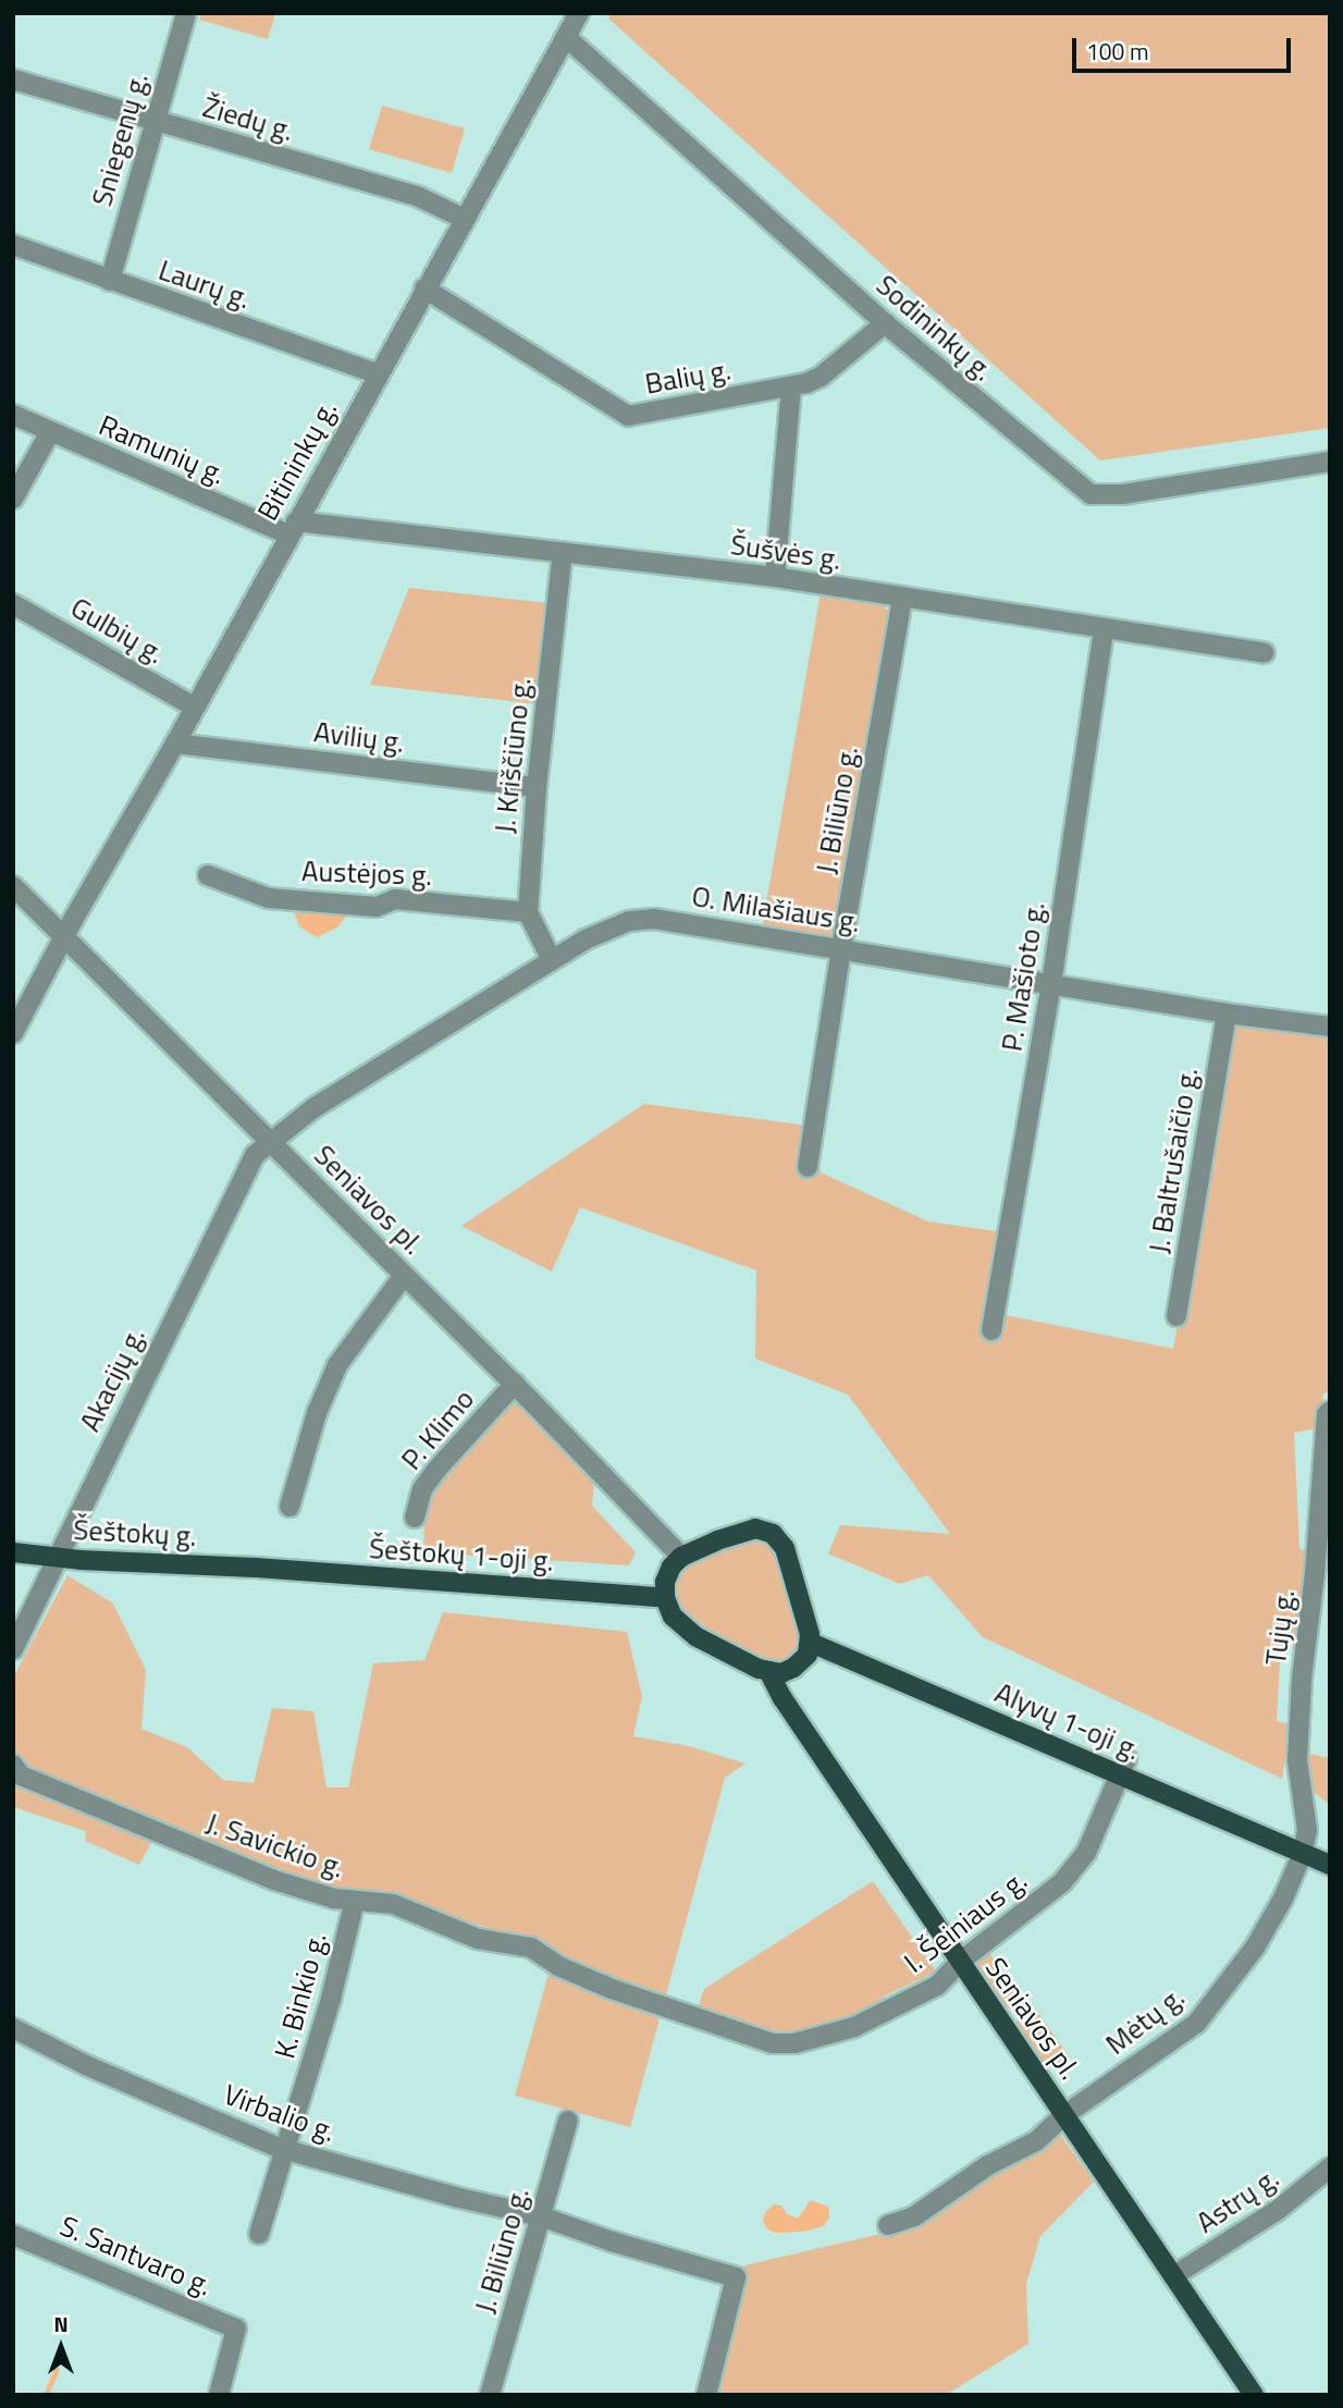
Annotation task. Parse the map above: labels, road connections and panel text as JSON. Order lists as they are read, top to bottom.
{
  "streets": {
    "main road": [
      "Seniavos pl.",
      "Šeštokų g.",
      "Šeštokų 1-oji g.",
      "Alyvų 1-oji g."
    ],
    "street": [
      "Žiedų g.",
      "Sniegenų g.",
      "Laurų g.",
      "Sodininkų g.",
      "Balių g.",
      "Ramunių g.",
      "Bitininkų g.",
      "Šušvės g.",
      "Gulbių g.",
      "Avilių g.",
      "J. Kriščiūno g.",
      "J. Biliūno g.",
      "Austėjos g.",
      "O. Milašiaus g.",
      "P. Mašioto g.",
      "J. Baltrušaičio g.",
      "Akacijų g.",
      "P. Klimo",
      "Tujų g.",
      "J. Savickio g.",
      "I. Šeiniaus g.",
      "K. Binkio g.",
      "Mėtų g.",
      "Virbalio g.",
      "Astrų g.",
      "S. Santvaro g."
    ]
  },
  "crossings": [
    ["Žiedų g.", "Sniegenų g."],
    ["Žiedų g.", "Bitininkų g."],
    ["Sniegenų g.", "Laurų g."],
    ["Laurų g.", "Bitininkų g."],
    ["Sodininkų g.", "Balių g."],
    ["Sodininkų g.", "Bitininkų g."],
    ["Balių g.", "Bitininkų g."],
    ["Ramunių g.", "Bitininkų g."],
    ["Ramunių g.", "Šušvės g."],
    ["Bitininkų g.", "Šušvės g."],
    ["Bitininkų g.", "Gulbių g."],
    ["Bitininkų g.", "Avilių g."],
    ["Bitininkų g.", "Seniavos pl."],
    ["Šušvės g.", "J. Kriščiūno g."],
    ["Šušvės g.", "J. Biliūno g."],
    ["Šušvės g.", "P. Mašioto g."],
    ["Avilių g.", "J. Kriščiūno g."],
    ["J. Kriščiūno g.", "Austėjos g."],
    ["J. Biliūno g.", "O. Milašiaus g."],
    ["J. Biliūno g.", "Virbalio g."],
    ["O. Milašiaus g.", "P. Mašioto g."],
    ["O. Milašiaus g.", "J. Baltrušaičio g."],
    ["O. Milašiaus g.", "Seniavos pl."],
    ["O. Milašiaus g.", "Akacijų g."],
    ["Seniavos pl.", "Akacijų g."],
    ["Seniavos pl.", "P. Klimo"],
    ["Seniavos pl.", "Šeštokų 1-oji g."],
    ["Seniavos pl.", "Alyvų 1-oji g."],
    ["Seniavos pl.", "I. Šeiniaus g."],
    ["Seniavos pl.", "Mėtų g."],
    ["Seniavos pl.", "Astrų g."],
    ["Akacijų g.", "Šeštokų g."],
    ["Šeštokų g.", "Šeštokų 1-oji g."],
    ["Šeštokų 1-oji g.", "Alyvų 1-oji g."],
    ["Tujų g.", "Alyvų 1-oji g."],
    ["Tujų g.", "Mėtų g."],
    ["Alyvų 1-oji g.", "I. Šeiniaus g."],
    ["Alyvų 1-oji g.", "Mėtų g."],
    ["J. Savickio g.", "I. Šeiniaus g."],
    ["J. Savickio g.", "K. Binkio g."],
    ["K. Binkio g.", "Virbalio g."]
  ],
  "scale_bar": "100 m",
  "north": "top"
}
